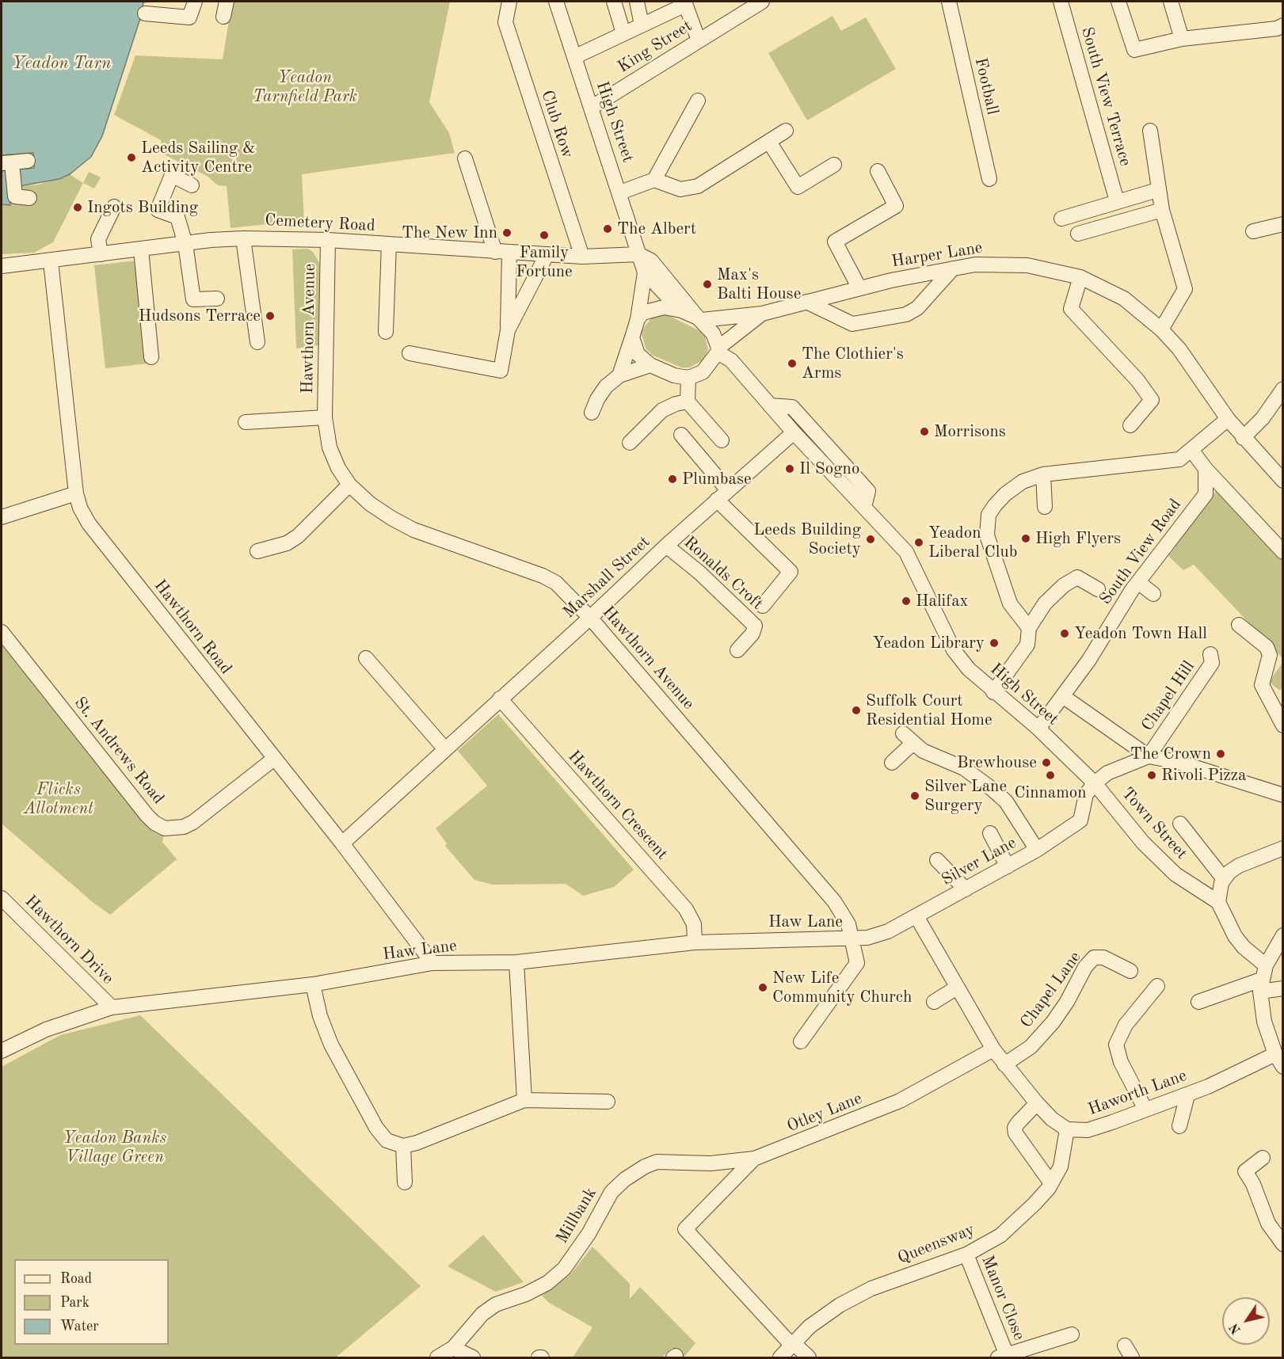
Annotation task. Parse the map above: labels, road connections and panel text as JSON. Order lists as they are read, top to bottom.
{
  "streets": {
    "street": [
      "King Street",
      "Football",
      "South View Terrace",
      "High Street",
      "Club Row",
      "Cemetery Road",
      "Harper Lane",
      "Hawthorn Avenue",
      "South View Road",
      "Ronalds Croft",
      "Marshall Street",
      "Hawthorn Road",
      "Chapel Hill",
      "St. Andrews Road",
      "Hawthorn Crescent",
      "Town Street",
      "Silver Lane",
      "Haw Lane",
      "Hawthorn Drive",
      "Chapel Lane",
      "Haworth Lane",
      "Otley Lane",
      "Millbank",
      "Queensway",
      "Manor Close"
    ]
  },
  "crossings": [
    ["King Street", "High Street"],
    ["High Street", "Cemetery Road"],
    ["High Street", "Harper Lane"],
    ["High Street", "South View Road"],
    ["High Street", "Marshall Street"],
    ["High Street", "Town Street"],
    ["High Street", "Silver Lane"],
    ["Club Row", "Cemetery Road"],
    ["Cemetery Road", "Hawthorn Avenue"],
    ["Cemetery Road", "Hawthorn Road"],
    ["Hawthorn Avenue", "Marshall Street"],
    ["Hawthorn Avenue", "Silver Lane"],
    ["Hawthorn Avenue", "Haw Lane"],
    ["Ronalds Croft", "Marshall Street"],
    ["Marshall Street", "Hawthorn Road"],
    ["Marshall Street", "Hawthorn Crescent"],
    ["Hawthorn Road", "St. Andrews Road"],
    ["Hawthorn Road", "Haw Lane"],
    ["Hawthorn Crescent", "Haw Lane"],
    ["Town Street", "Silver Lane"],
    ["Silver Lane", "Haw Lane"],
    ["Haw Lane", "Hawthorn Drive"],
    ["Haworth Lane", "Queensway"],
    ["Otley Lane", "Millbank"],
    ["Otley Lane", "Queensway"],
    ["Queensway", "Manor Close"]
  ],
  "water": ["Yeadon Tarn"],
  "parks": ["Yeadon Tarnfield Park", "Flicks Allotment", "Yeadon Banks Village Green"],
  "places": [
    "Leeds Sailing & Activity Centre",
    "Ingots Building",
    "The Albert",
    "The New Inn",
    "Family Fortune",
    "Max's Balti House",
    "Hudsons Terrace",
    "The Clothier's Arms",
    "Morrisons",
    "Il Sogno",
    "Plumbase",
    "High Flyers",
    "Leeds Building Society",
    "Yeadon Liberal Club",
    "Halifax",
    "Yeadon Town Hall",
    "Yeadon Library",
    "Suffolk Court Residential Home",
    "The Crown",
    "Brewhouse",
    "Cinnamon",
    "Rivoli Pizza",
    "Silver Lane Surgery",
    "New Life Community Church"
  ],
  "legend": ["Road", "Park", "Water"],
  "north": "bottom left"
}
